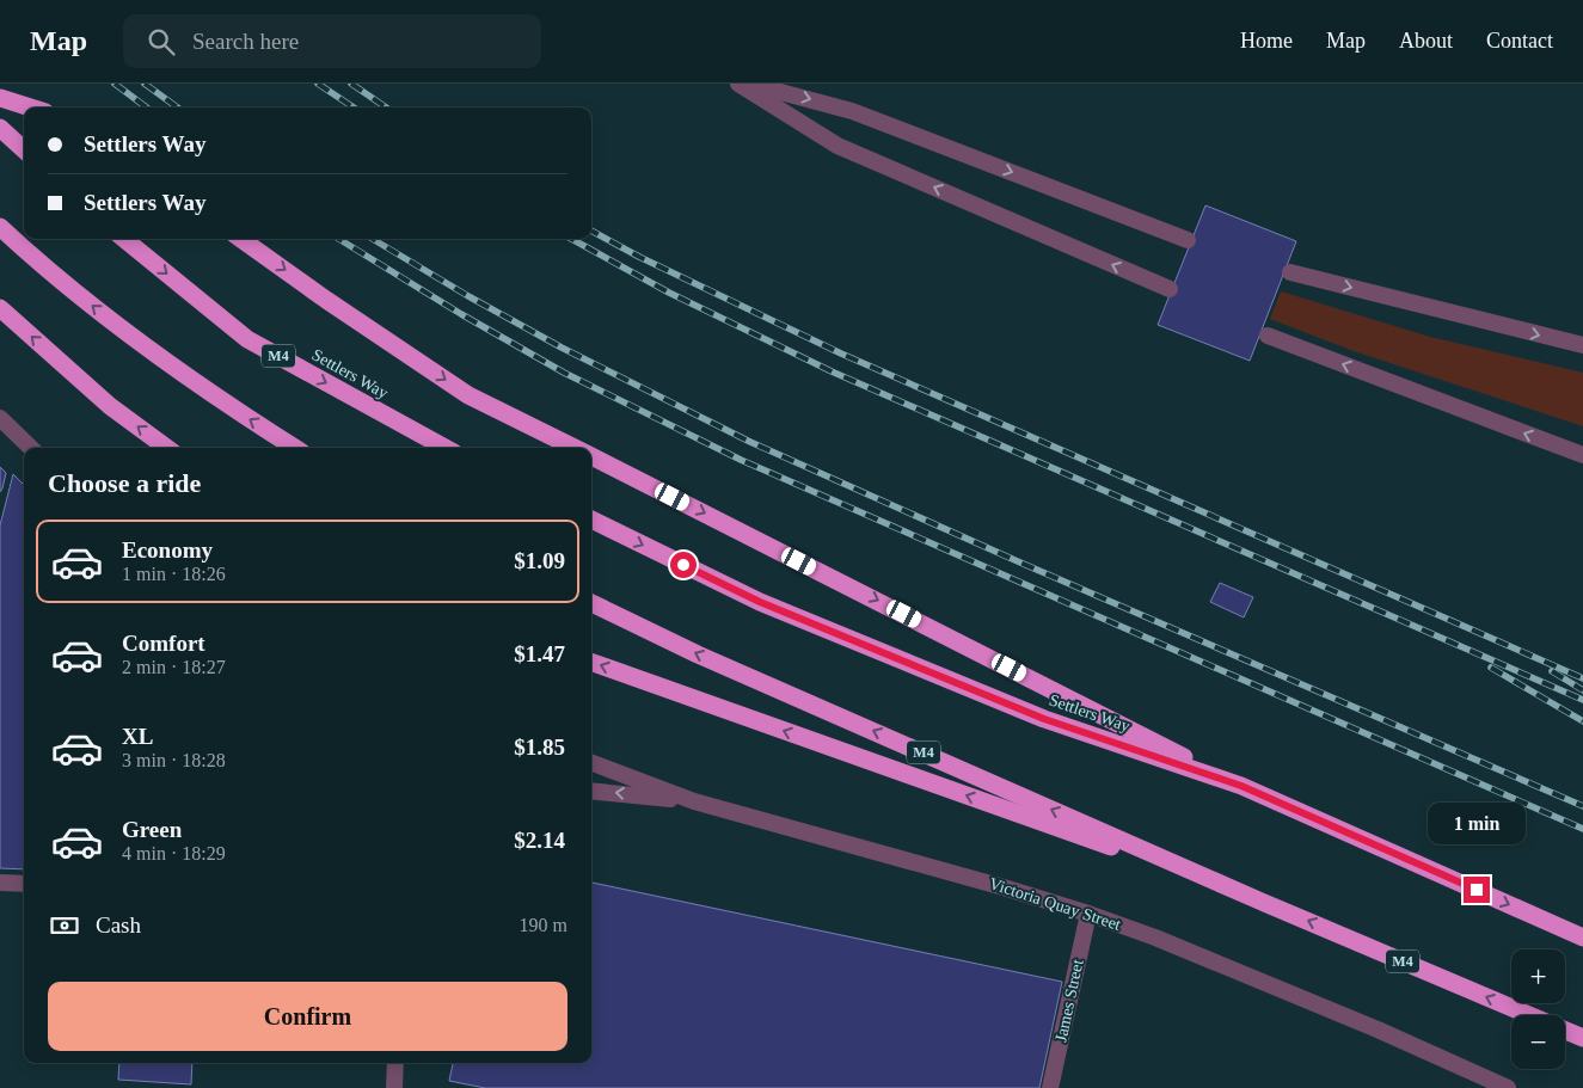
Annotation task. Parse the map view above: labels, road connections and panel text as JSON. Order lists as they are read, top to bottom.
{
  "streets": {
    "highway": ["M4", "Settlers Way"],
    "street": ["Victoria Quay Street", "James Street"]
  },
  "crossings": [
    ["Victoria Quay Street", "James Street"]
  ],
  "page": {
    "header": "Map",
    "search": "Search here",
    "nav": [
      "Home",
      "Map",
      "About",
      "Contact"
    ],
    "banner": ["Settlers Way", "Settlers Way"],
    "heading": "Choose a ride",
    "list": [
      {
        "name": "Economy",
        "note": "1 min · 18:26",
        "value": "$1.09"
      },
      {
        "name": "Comfort",
        "note": "2 min · 18:27",
        "value": "$1.47"
      },
      {
        "name": "XL",
        "note": "3 min · 18:28",
        "value": "$1.85"
      },
      {
        "name": "Green",
        "note": "4 min · 18:29",
        "value": "$2.14"
      }
    ],
    "bubble": "1 min",
    "pay": ["Cash", "190 m"],
    "map_buttons": ["+", "−"],
    "buttons": "Confirm"
  }
}
